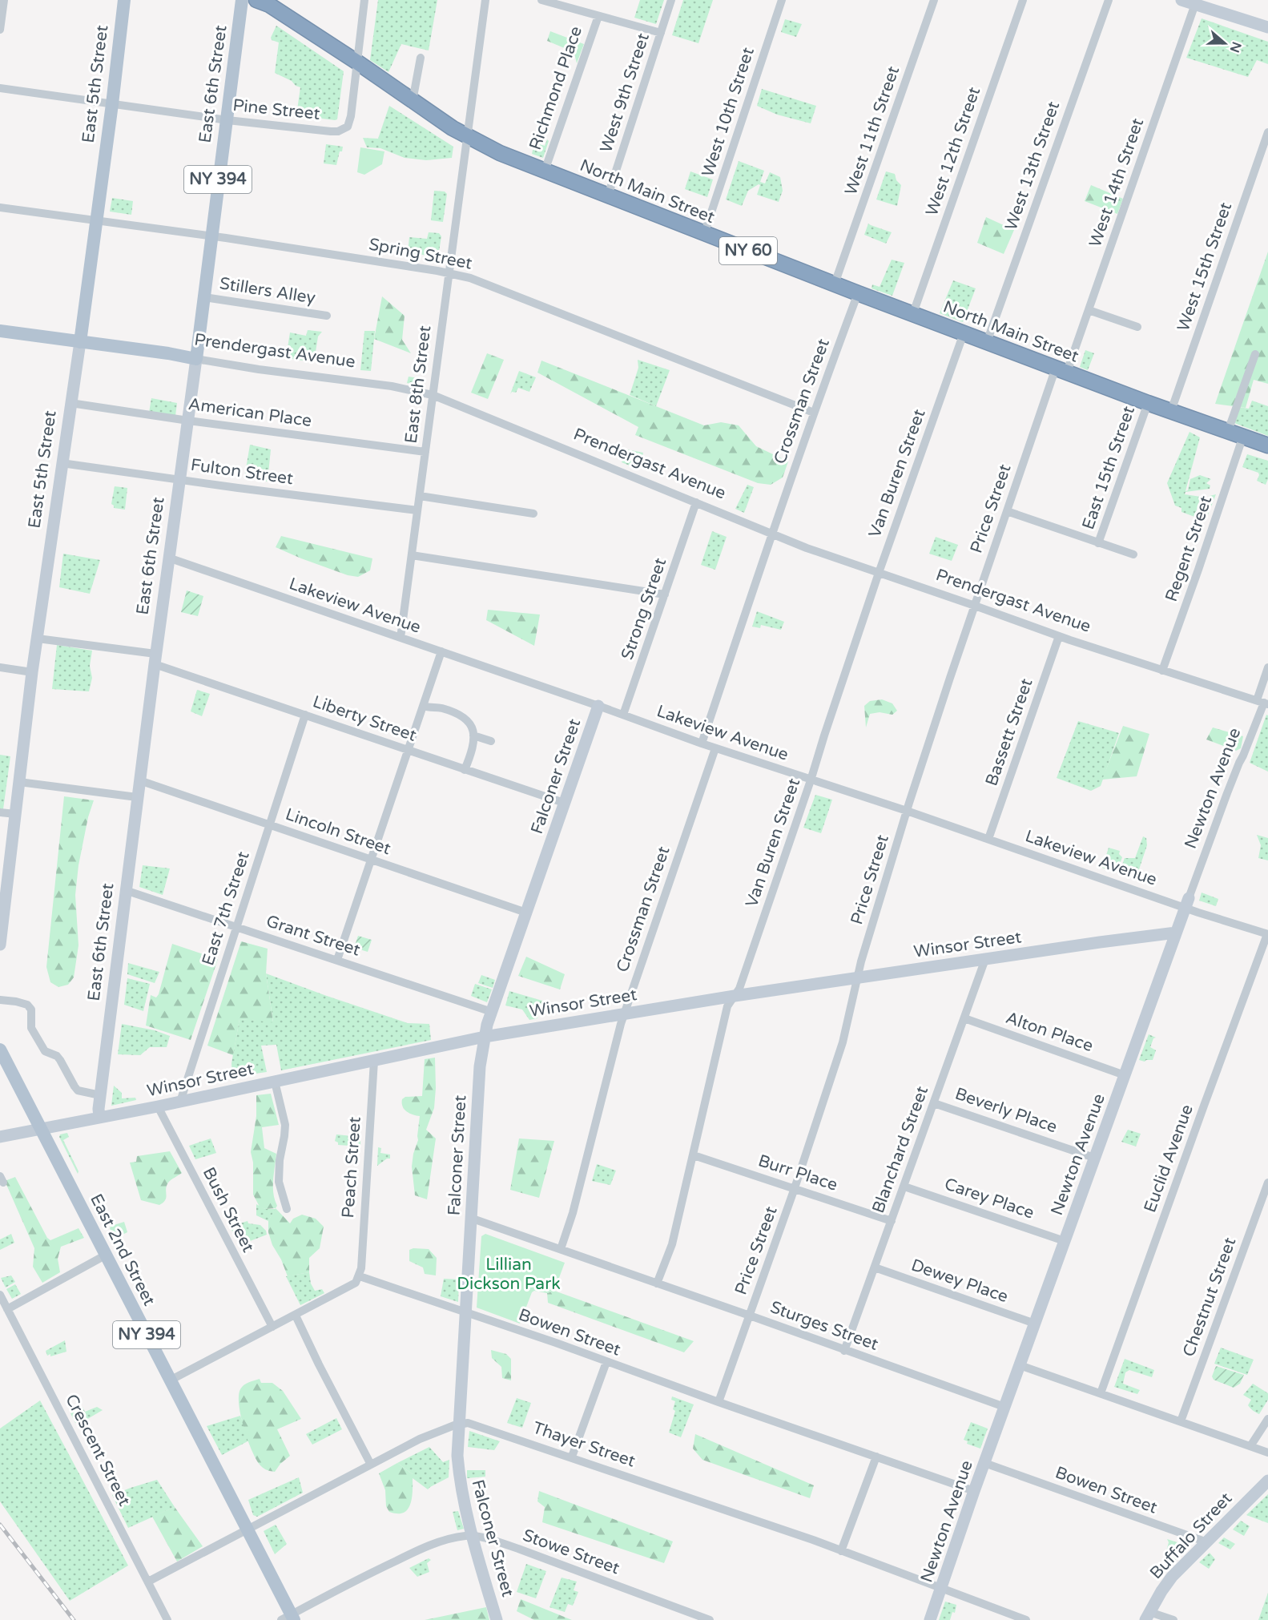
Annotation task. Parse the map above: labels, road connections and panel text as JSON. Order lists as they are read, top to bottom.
{
  "streets": {
    "highway": ["North Main Street", "NY 60"],
    "main road": [
      "East 5th Street",
      "East 6th Street",
      "NY 394",
      "Prendergast Avenue",
      "East 2nd Street"
    ],
    "street": [
      "Richmond Place",
      "West 9th Street",
      "Pine Street",
      "West 10th Street",
      "West 11th Street",
      "West 12th Street",
      "West 13th Street",
      "West 14th Street",
      "Spring Street",
      "West 15th Street",
      "Stillers Alley",
      "East 8th Street",
      "Crossman Street",
      "American Place",
      "East 15th Street",
      "Fulton Street",
      "Van Buren Street",
      "Price Street",
      "Regent Street",
      "Lakeview Avenue",
      "Strong Street",
      "Liberty Street",
      "Bassett Street",
      "Falconer Street",
      "Newton Avenue",
      "Lincoln Street",
      "East 7th Street",
      "Grant Street",
      "Winsor Street",
      "Alton Place",
      "Beverly Place",
      "Blanchard Street",
      "Euclid Avenue",
      "Peach Street",
      "Burr Place",
      "Carey Place",
      "Bush Street",
      "Dewey Place",
      "Chestnut Street",
      "Sturges Street",
      "Bowen Street",
      "Thayer Street",
      "Crescent Street",
      "Buffalo Street",
      "Stowe Street"
    ]
  },
  "crossings": [
    ["East 5th Street", "Pine Street"],
    ["East 5th Street", "Spring Street"],
    ["East 5th Street", "Prendergast Avenue"],
    ["East 5th Street", "American Place"],
    ["East 5th Street", "Fulton Street"],
    ["East 5th Street", "Liberty Street"],
    ["East 6th Street", "Pine Street"],
    ["East 6th Street", "Spring Street"],
    ["East 6th Street", "Stillers Alley"],
    ["East 6th Street", "Prendergast Avenue"],
    ["East 6th Street", "American Place"],
    ["East 6th Street", "Fulton Street"],
    ["East 6th Street", "Lakeview Avenue"],
    ["East 6th Street", "Liberty Street"],
    ["East 6th Street", "Lincoln Street"],
    ["East 6th Street", "Grant Street"],
    ["East 6th Street", "Winsor Street"],
    ["Richmond Place", "North Main Street"],
    ["West 9th Street", "North Main Street"],
    ["Pine Street", "North Main Street"],
    ["West 10th Street", "North Main Street"],
    ["West 11th Street", "North Main Street"],
    ["West 12th Street", "North Main Street"],
    ["West 13th Street", "North Main Street"],
    ["West 14th Street", "North Main Street"],
    ["West 14th Street", "Price Street"],
    ["North Main Street", "NY 60"],
    ["North Main Street", "West 15th Street"],
    ["North Main Street", "East 8th Street"],
    ["North Main Street", "Crossman Street"],
    ["North Main Street", "East 15th Street"],
    ["North Main Street", "Van Buren Street"],
    ["North Main Street", "Price Street"],
    ["North Main Street", "Regent Street"],
    ["Spring Street", "East 8th Street"],
    ["Spring Street", "Crossman Street"],
    ["Prendergast Avenue", "East 8th Street"],
    ["Prendergast Avenue", "Crossman Street"],
    ["Prendergast Avenue", "Van Buren Street"],
    ["Prendergast Avenue", "Price Street"],
    ["Prendergast Avenue", "Regent Street"],
    ["Prendergast Avenue", "Strong Street"],
    ["Prendergast Avenue", "Bassett Street"],
    ["Prendergast Avenue", "Newton Avenue"],
    ["East 8th Street", "American Place"],
    ["East 8th Street", "Fulton Street"],
    ["East 8th Street", "Lakeview Avenue"],
    ["Crossman Street", "Lakeview Avenue"],
    ["Crossman Street", "Winsor Street"],
    ["Crossman Street", "Sturges Street"],
    ["Van Buren Street", "Lakeview Avenue"],
    ["Van Buren Street", "Winsor Street"],
    ["Van Buren Street", "Burr Place"],
    ["Van Buren Street", "Sturges Street"],
    ["Price Street", "Lakeview Avenue"],
    ["Price Street", "Winsor Street"],
    ["Price Street", "Burr Place"],
    ["Price Street", "Sturges Street"],
    ["Price Street", "Bowen Street"],
    ["Lakeview Avenue", "Strong Street"],
    ["Lakeview Avenue", "Bassett Street"],
    ["Lakeview Avenue", "Falconer Street"],
    ["Lakeview Avenue", "Newton Avenue"],
    ["Lakeview Avenue", "Euclid Avenue"],
    ["Liberty Street", "Falconer Street"],
    ["Liberty Street", "East 7th Street"],
    ["Falconer Street", "Lincoln Street"],
    ["Falconer Street", "Grant Street"],
    ["Falconer Street", "Winsor Street"],
    ["Falconer Street", "Sturges Street"],
    ["Falconer Street", "Bowen Street"],
    ["Falconer Street", "Thayer Street"],
    ["Falconer Street", "Stowe Street"],
    ["Newton Avenue", "Winsor Street"],
    ["Newton Avenue", "Alton Place"],
    ["Newton Avenue", "Beverly Place"],
    ["Newton Avenue", "Carey Place"],
    ["Newton Avenue", "Dewey Place"],
    ["Newton Avenue", "Sturges Street"],
    ["Newton Avenue", "Bowen Street"],
    ["Newton Avenue", "Thayer Street"],
    ["Lincoln Street", "East 7th Street"],
    ["East 7th Street", "Grant Street"],
    ["East 7th Street", "Winsor Street"],
    ["Winsor Street", "Blanchard Street"],
    ["Winsor Street", "Peach Street"],
    ["Winsor Street", "Bush Street"],
    ["Winsor Street", "East 2nd Street"],
    ["Alton Place", "Blanchard Street"],
    ["Beverly Place", "Blanchard Street"],
    ["Blanchard Street", "Burr Place"],
    ["Blanchard Street", "Carey Place"],
    ["Blanchard Street", "Dewey Place"],
    ["Blanchard Street", "Sturges Street"],
    ["Peach Street", "Bowen Street"],
    ["East 2nd Street", "Thayer Street"],
    ["East 2nd Street", "Stowe Street"],
    ["Bowen Street", "Buffalo Street"],
    ["Thayer Street", "Crescent Street"]
  ],
  "parks": ["Lillian Dickson Park"],
  "north": "right"
}
